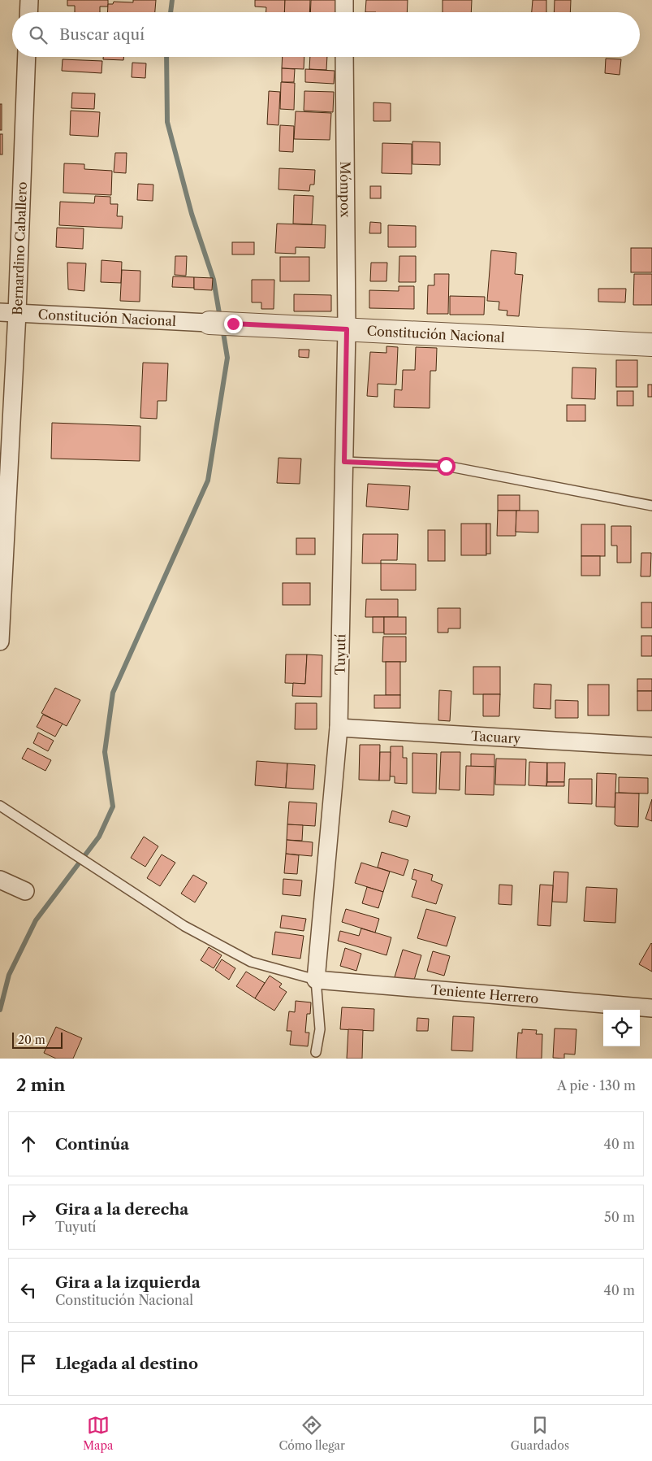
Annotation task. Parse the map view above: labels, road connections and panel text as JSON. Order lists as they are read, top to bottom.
{
  "streets": {
    "street": [
      "Mómpox",
      "Bernardino Caballero",
      "Constitución Nacional",
      "Tuyutí",
      "Tacuary",
      "Teniente Herrero"
    ]
  },
  "crossings": [
    ["Mómpox", "Constitución Nacional"],
    ["Mómpox", "Tuyutí"],
    ["Bernardino Caballero", "Constitución Nacional"],
    ["Constitución Nacional", "Tuyutí"],
    ["Tuyutí", "Tacuary"],
    ["Tuyutí", "Teniente Herrero"]
  ],
  "scale_bar": "20 m",
  "page": {
    "search": "Buscar aquí",
    "scale": "20 m",
    "heading": ["2 min", "A pie · 130 m"],
    "list": [
      ["Continúa", "40 m"],
      ["Gira a la derecha", "Tuyutí", "50 m"],
      ["Gira a la izquierda", "Constitución Nacional", "40 m"],
      "Llegada al destino"
    ],
    "nav": ["Mapa", "Cómo llegar", "Guardados"]
  }
}
